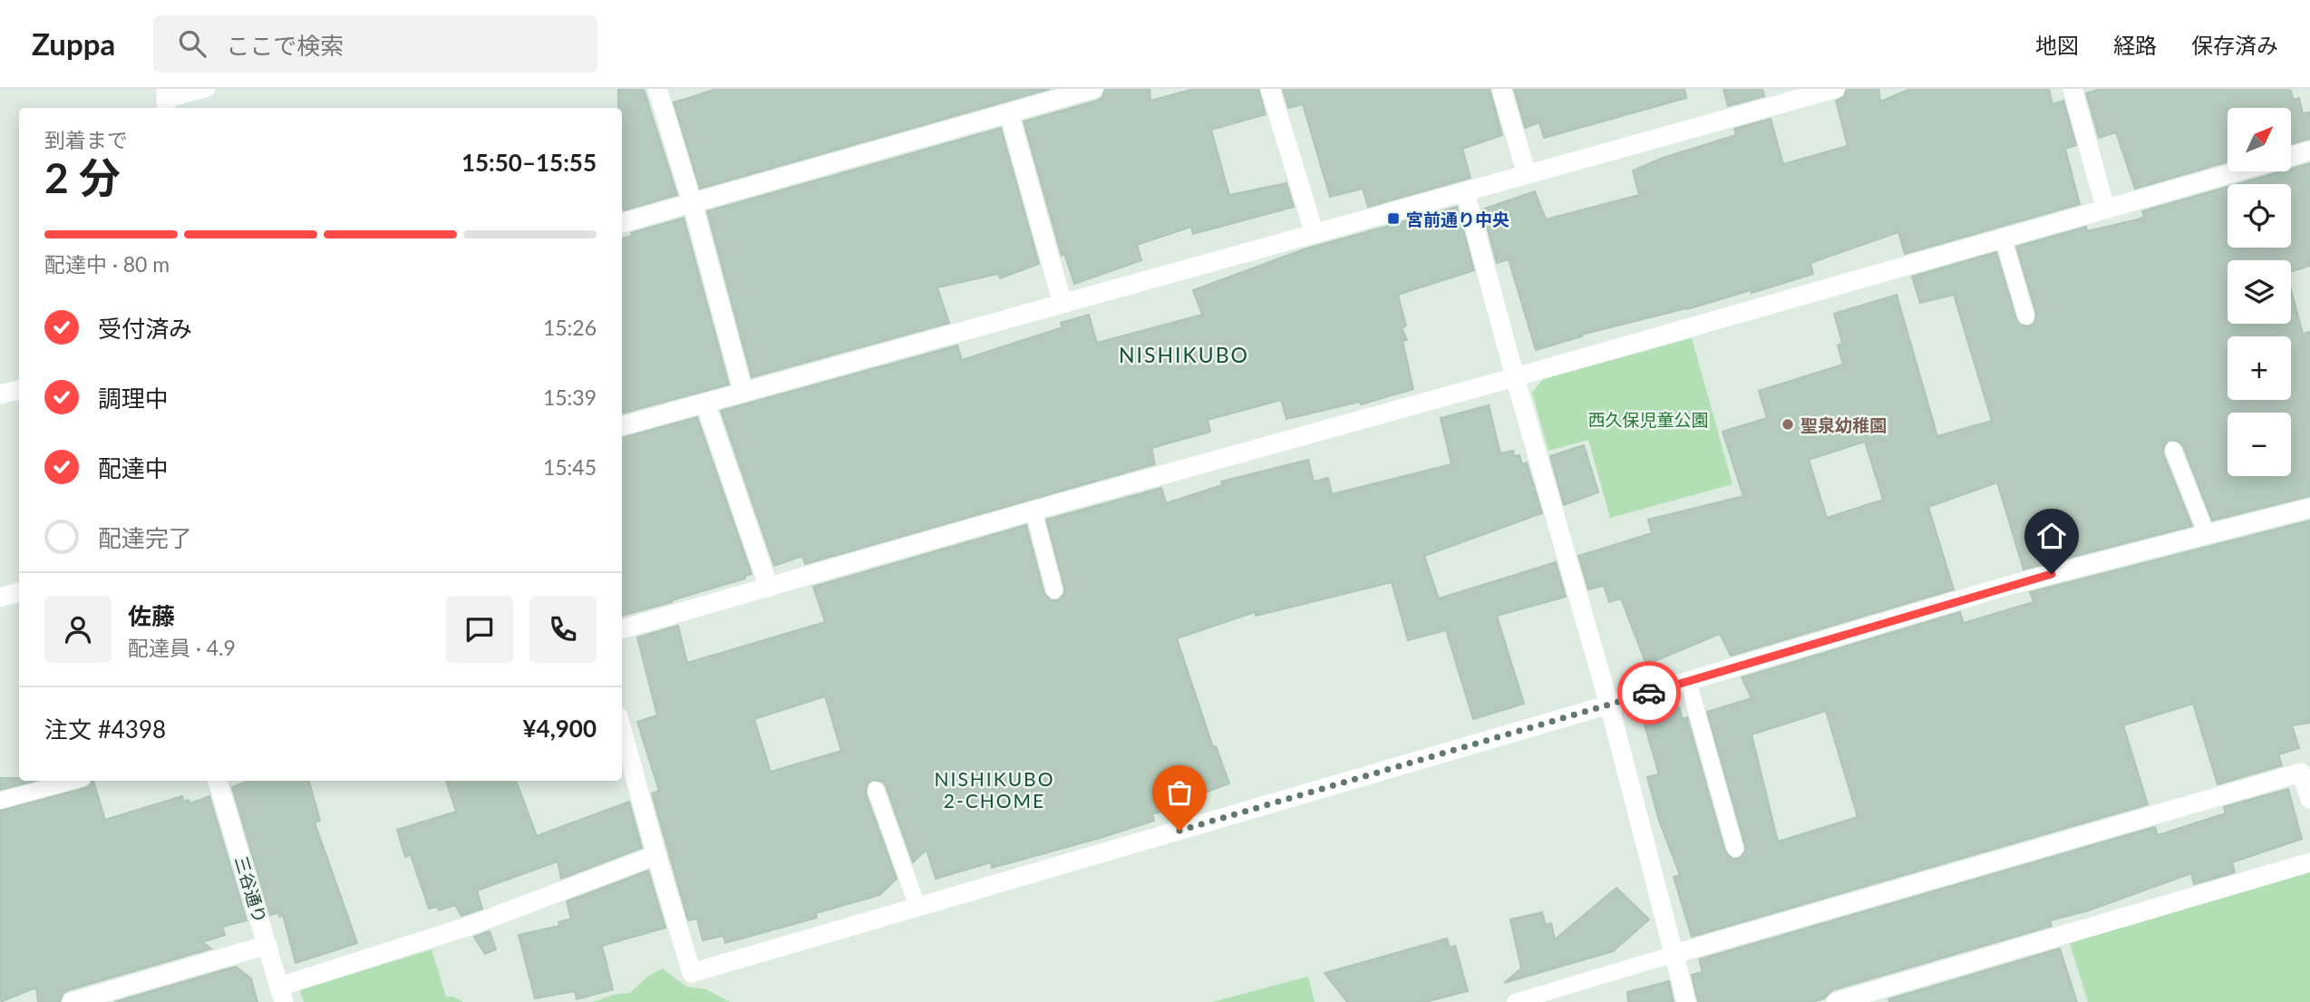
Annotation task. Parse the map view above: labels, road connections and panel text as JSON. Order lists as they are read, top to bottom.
{
  "streets": {
    "street": ["三谷通り"]
  },
  "districts": ["NISHIKUBO", "NISHIKUBO 2-CHOME"],
  "parks": ["西久保児童公園"],
  "places": {
    "transit": ["宮前通り中央"],
    "other": ["聖泉幼稚園"]
  },
  "north": "top right",
  "page": {
    "header": "Zuppa",
    "search": "ここで検索",
    "nav": ["地図", "経路", "保存済み"],
    "map_buttons": ["+", "−"],
    "heading": ["2 分", "到着まで", "15:50–15:55"],
    "panel": [
      "佐藤",
      "配達員 · 4.9",
      "注文 #4398",
      "¥4,900"
    ],
    "bar": "配達中 · 80 m",
    "list": [
      ["受付済み", "15:26"],
      ["調理中", "15:39"],
      ["配達中", "15:45"],
      "配達完了"
    ]
  }
}
